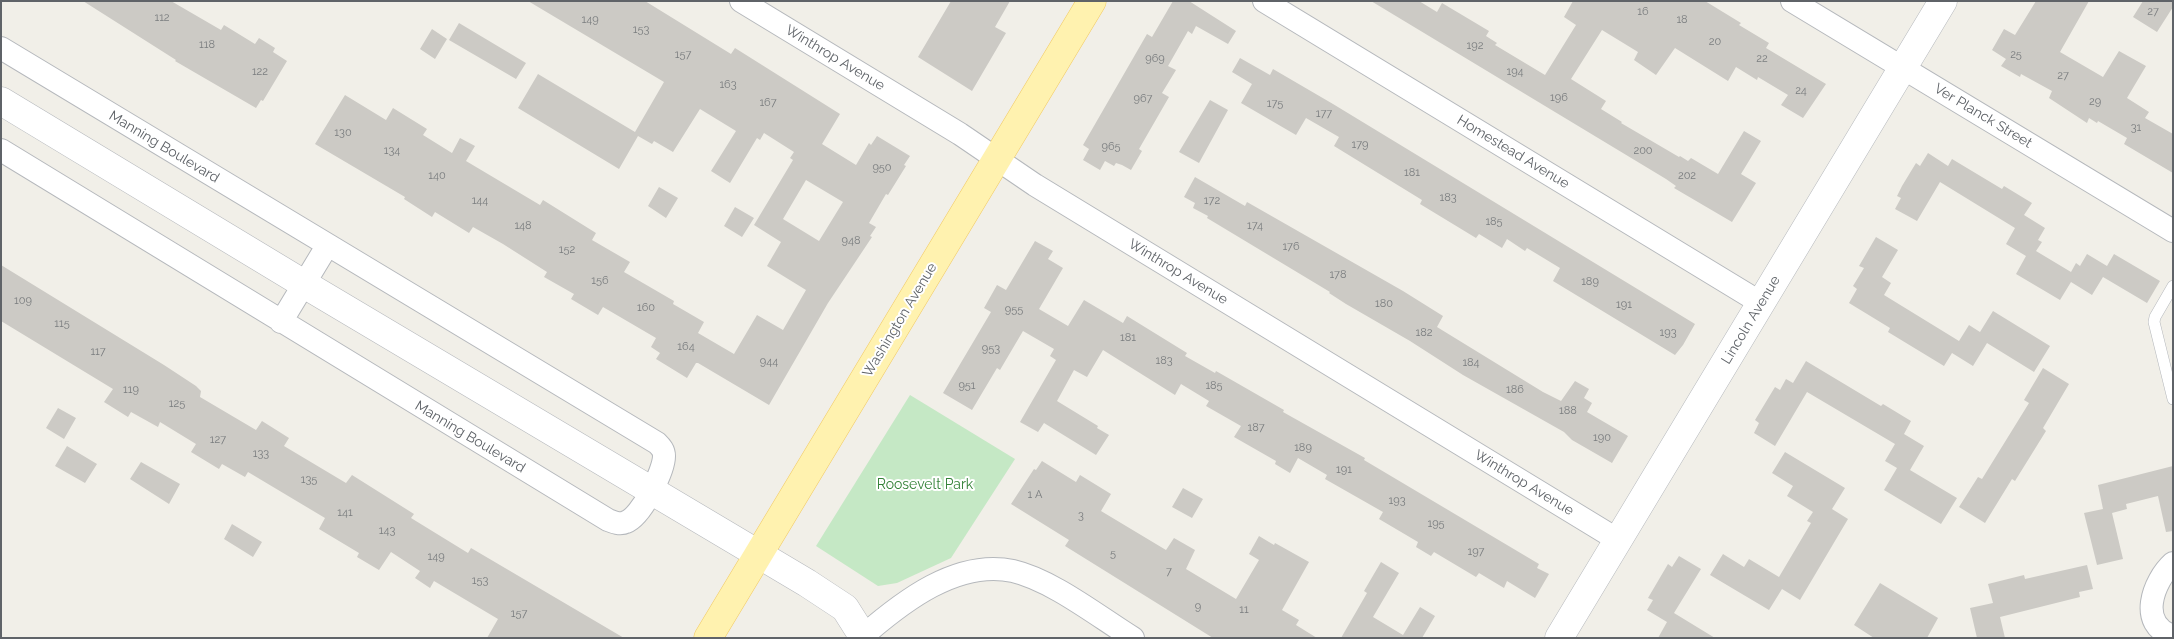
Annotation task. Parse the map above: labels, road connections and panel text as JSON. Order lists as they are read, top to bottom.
{
  "streets": {
    "main road": ["Washington Avenue"],
    "street": [
      "Winthrop Avenue",
      "Ver Planck Street",
      "Manning Boulevard",
      "Homestead Avenue",
      "Lincoln Avenue"
    ]
  },
  "crossings": [
    ["Winthrop Avenue", "Washington Avenue"],
    ["Winthrop Avenue", "Lincoln Avenue"],
    ["Ver Planck Street", "Lincoln Avenue"],
    ["Homestead Avenue", "Lincoln Avenue"]
  ],
  "parks": ["Roosevelt Park"],
  "house_numbers": [
    "16",
    "27",
    "112",
    "149",
    "18",
    "153",
    "20",
    "118",
    "192",
    "157",
    "25",
    "969",
    "22",
    "122",
    "194",
    "27",
    "163",
    "24",
    "196",
    "967",
    "29",
    "167",
    "175",
    "177",
    "31",
    "130",
    "179",
    "965",
    "134",
    "200",
    "950",
    "181",
    "140",
    "202",
    "183",
    "144",
    "172",
    "185",
    "148",
    "174",
    "948",
    "176",
    "152",
    "178",
    "156",
    "189",
    "109",
    "180",
    "191",
    "160",
    "955",
    "115",
    "182",
    "193",
    "181",
    "164",
    "953",
    "117",
    "183",
    "944",
    "184",
    "951",
    "185",
    "119",
    "186",
    "125",
    "188",
    "187",
    "190",
    "127",
    "189",
    "133",
    "191",
    "135",
    "1 A",
    "193",
    "141",
    "3",
    "195",
    "143",
    "197",
    "5",
    "149",
    "7",
    "153",
    "9",
    "11",
    "157"
  ]
}
